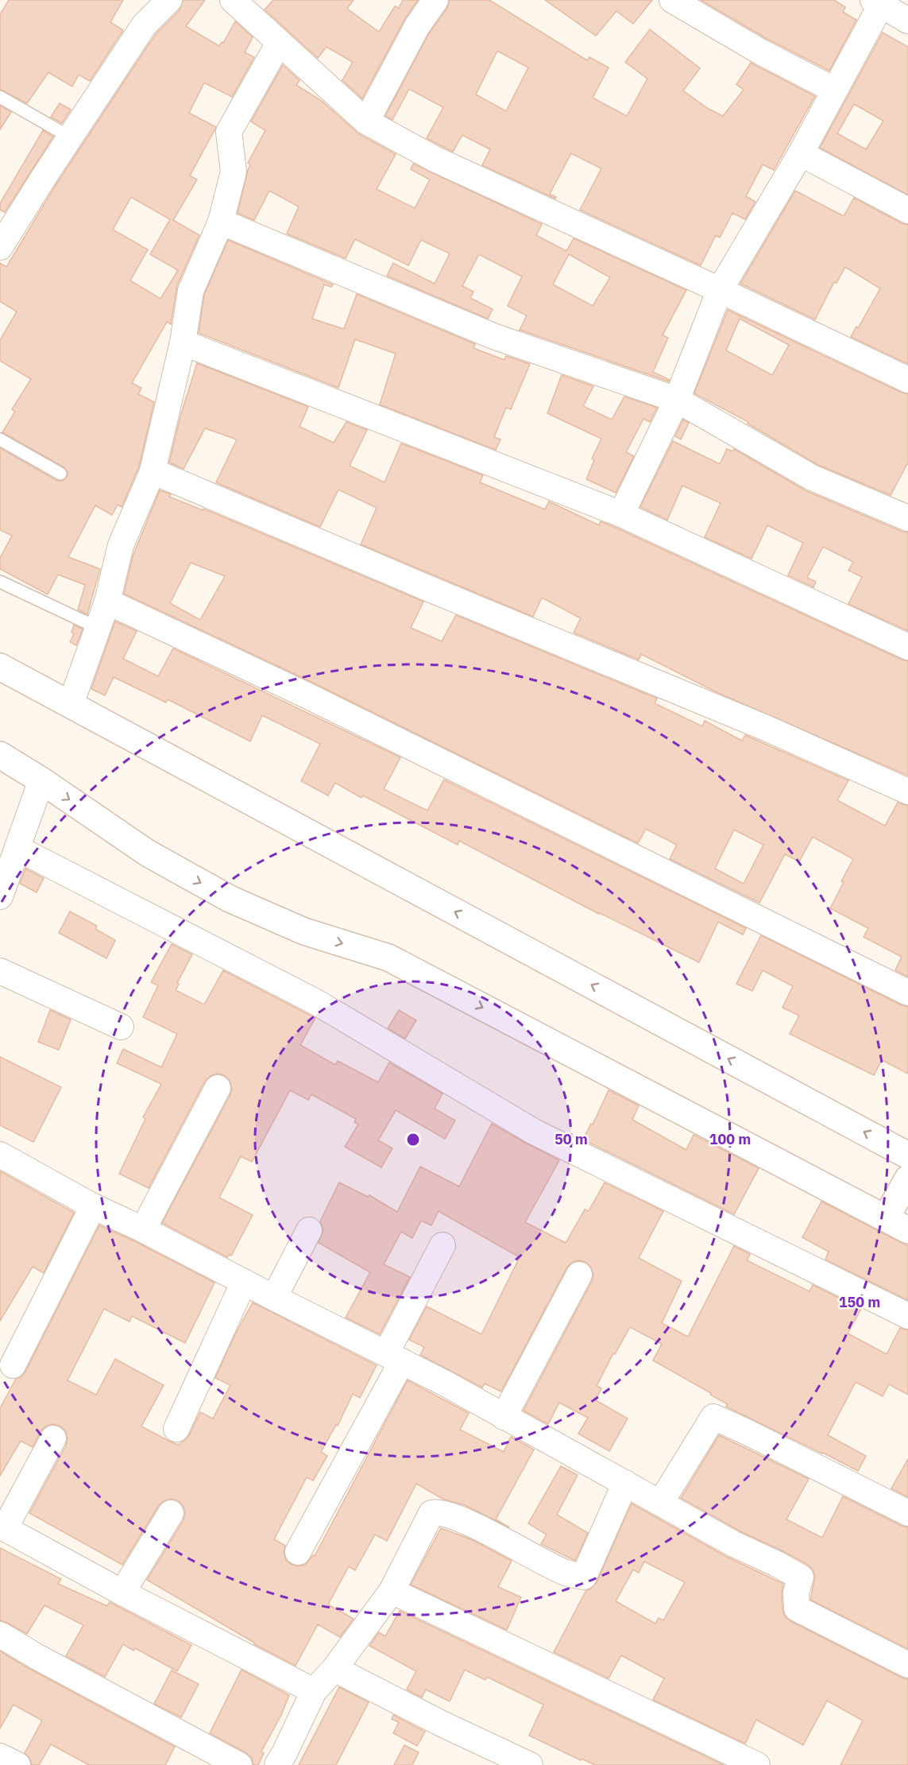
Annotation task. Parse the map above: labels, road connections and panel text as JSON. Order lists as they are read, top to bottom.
{
  "rings": ["50 m", "100 m", "150 m"]
}
